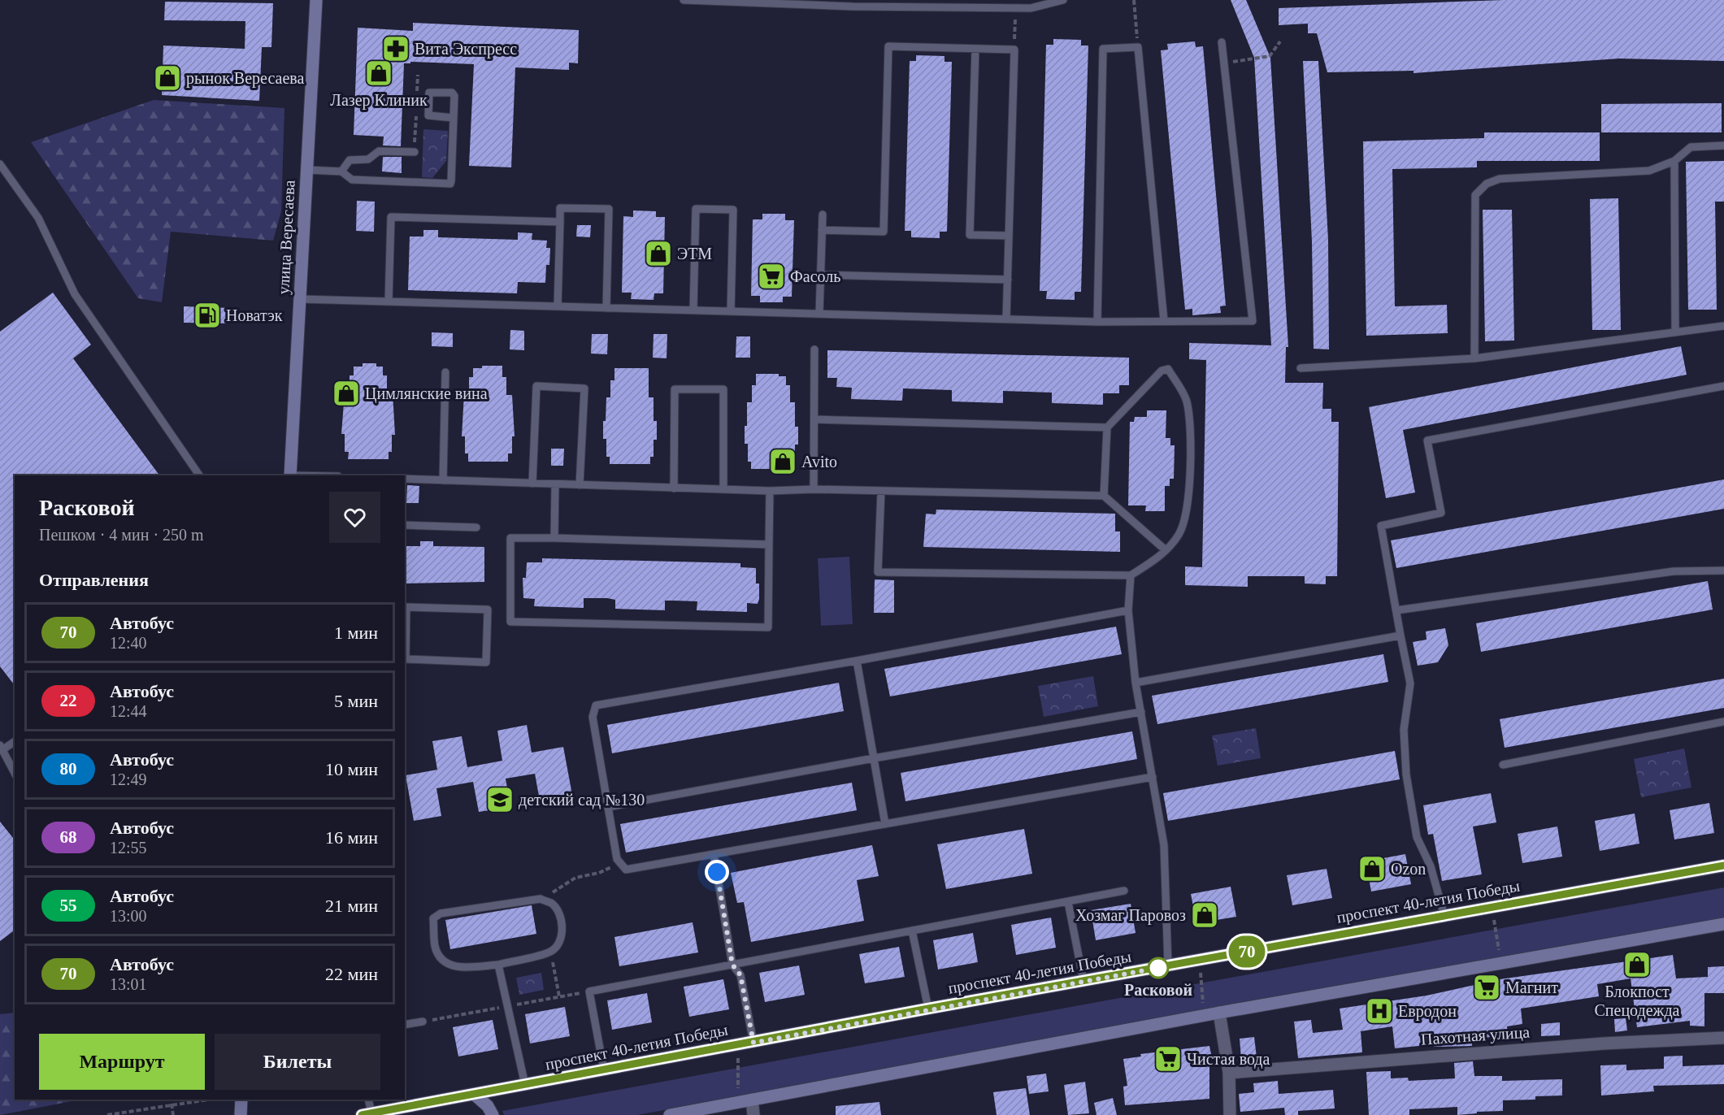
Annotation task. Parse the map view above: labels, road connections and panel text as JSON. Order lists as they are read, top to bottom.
{
  "streets": {
    "main road": ["улица Вересаева", "проспект 40-летия Победы"],
    "street": ["Пахотная улица"]
  },
  "places": {
    "pharmacy": ["Вита Экспресс"],
    "shop": [
      "Лазер Клиник",
      "рынок Вересаева",
      "ЭТМ",
      "Цимлянские вина",
      "Avito",
      "Ozon",
      "Хозмаг Паровоз",
      "Блокпост Спецодежда"
    ],
    "supermarket": ["Фасоль", "Магнит", "Чистая вода"],
    "fuel station": ["Новатэк"],
    "school or university": ["детский сад №130"],
    "other": ["Расковой"],
    "hospital": ["Евродон"]
  },
  "lines": ["bus line 70"],
  "page": {
    "on_map": "70",
    "heading": [
      ["Расковой", "Пешком · 4 мин · 250 m"],
      "Отправления"
    ],
    "list": [
      {
        "mark": "70",
        "name": "Автобус",
        "note": "12:40",
        "value": "1 мин"
      },
      {
        "mark": "22",
        "name": "Автобус",
        "note": "12:44",
        "value": "5 мин"
      },
      {
        "mark": "80",
        "name": "Автобус",
        "note": "12:49",
        "value": "10 мин"
      },
      {
        "mark": "68",
        "name": "Автобус",
        "note": "12:55",
        "value": "16 мин"
      },
      {
        "mark": "55",
        "name": "Автобус",
        "note": "13:00",
        "value": "21 мин"
      },
      {
        "mark": "70",
        "name": "Автобус",
        "note": "13:01",
        "value": "22 мин"
      }
    ],
    "buttons": ["Маршрут", "Билеты"]
  }
}
